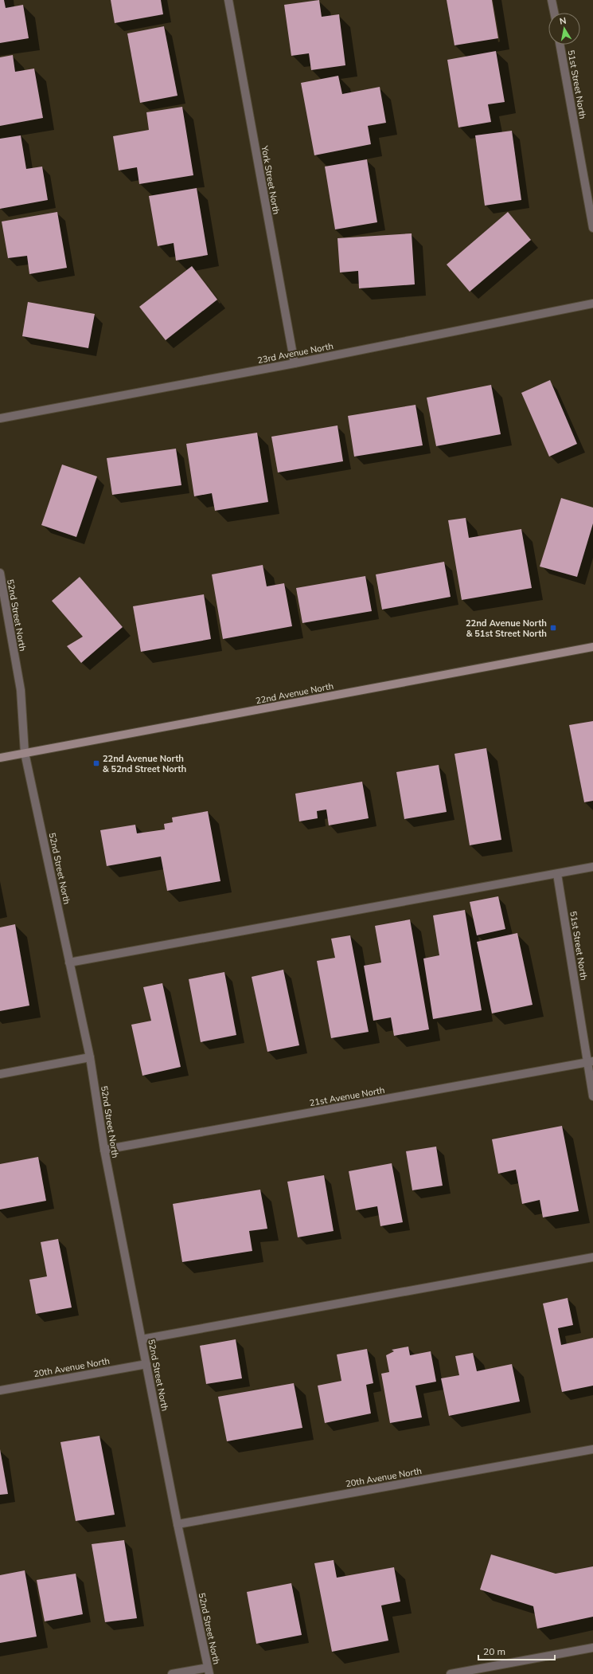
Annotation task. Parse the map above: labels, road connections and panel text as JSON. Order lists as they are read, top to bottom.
{
  "streets": {
    "main road": ["22nd Avenue North"],
    "street": [
      "51st Street North",
      "York Street North",
      "23rd Avenue North",
      "52nd Street North",
      "21st Avenue North",
      "20th Avenue North"
    ]
  },
  "crossings": [
    ["51st Street North", "21st Avenue North"],
    ["York Street North", "23rd Avenue North"],
    ["52nd Street North", "22nd Avenue North"],
    ["52nd Street North", "21st Avenue North"],
    ["52nd Street North", "20th Avenue North"]
  ],
  "places": {
    "transit": ["22nd Avenue North & 51st Street North", "22nd Avenue North & 52nd Street North"]
  },
  "scale_bar": "20 m",
  "north": "top"
}
